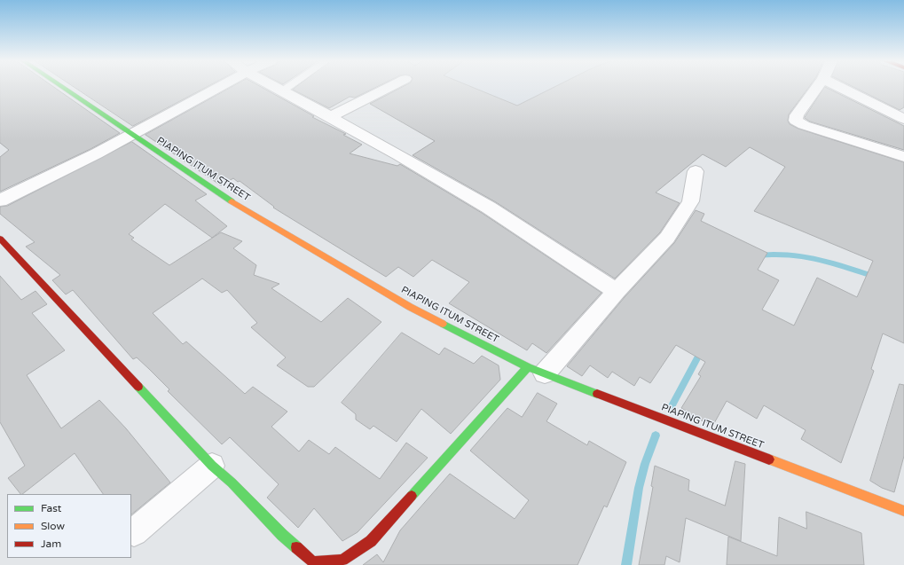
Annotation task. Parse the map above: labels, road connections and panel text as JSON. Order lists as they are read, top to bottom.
{
  "streets": {
    "street": ["PIAPING ITUM STREET"]
  },
  "legend": ["Fast", "Slow", "Jam"]
}
